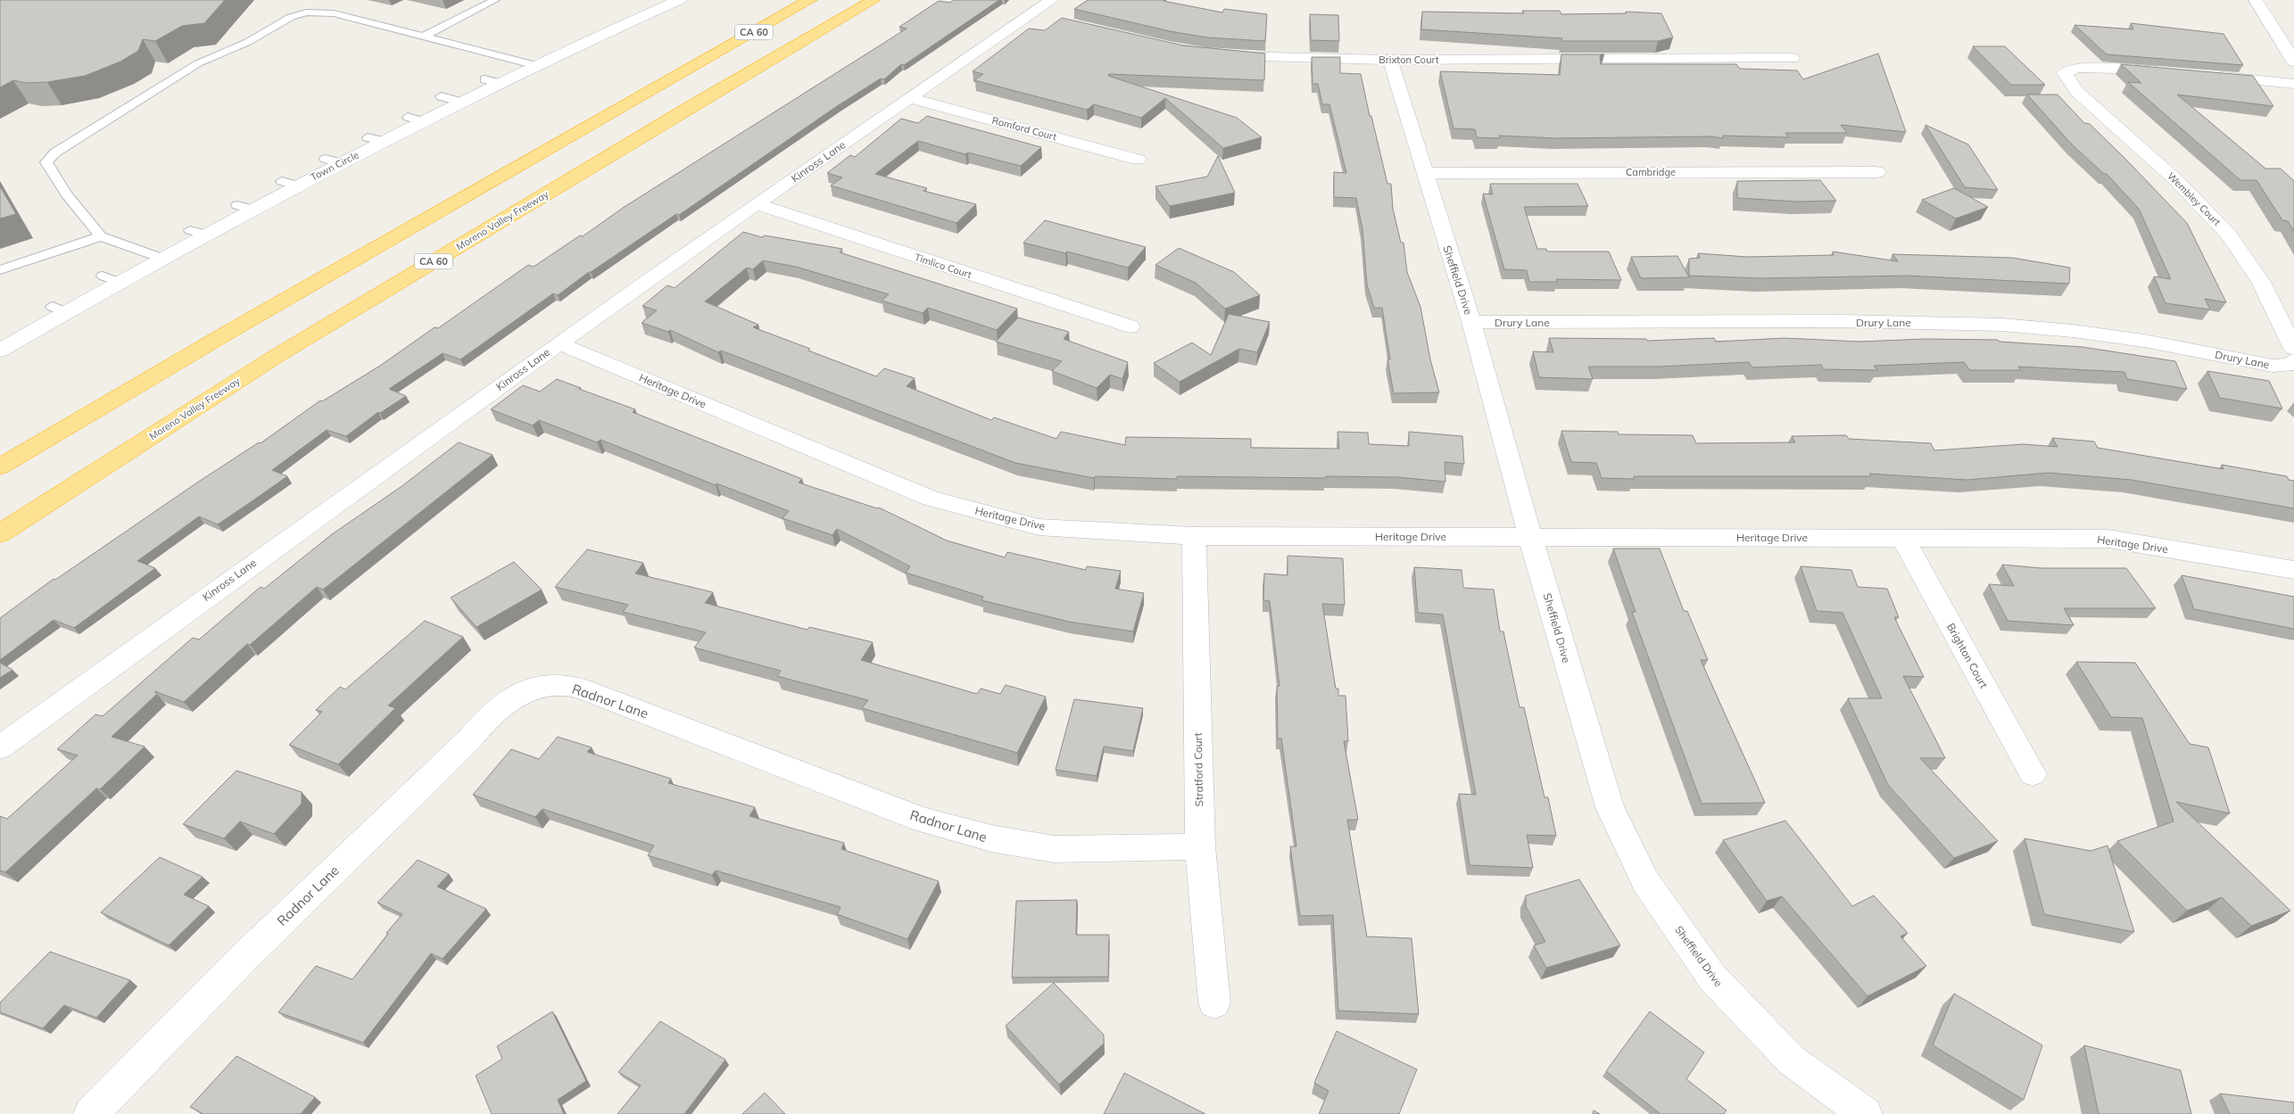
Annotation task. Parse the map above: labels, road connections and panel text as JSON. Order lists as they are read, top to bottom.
{
  "streets": {
    "highway": ["CA 60", "Moreno Valley Freeway"],
    "street": [
      "Brixton Court",
      "Romford Court",
      "Kinross Lane",
      "Town Circle",
      "Cambridge",
      "Wembley Court",
      "Timlico Court",
      "Sheffield Drive",
      "Drury Lane",
      "Heritage Drive",
      "Brighton Court",
      "Radnor Lane",
      "Stratford Court"
    ]
  },
  "crossings": [
    ["Brixton Court", "Sheffield Drive"],
    ["Romford Court", "Kinross Lane"],
    ["Kinross Lane", "Timlico Court"],
    ["Kinross Lane", "Heritage Drive"],
    ["Cambridge", "Sheffield Drive"],
    ["Wembley Court", "Drury Lane"],
    ["Sheffield Drive", "Drury Lane"],
    ["Sheffield Drive", "Heritage Drive"],
    ["Heritage Drive", "Brighton Court"],
    ["Heritage Drive", "Stratford Court"],
    ["Radnor Lane", "Stratford Court"]
  ]
}
